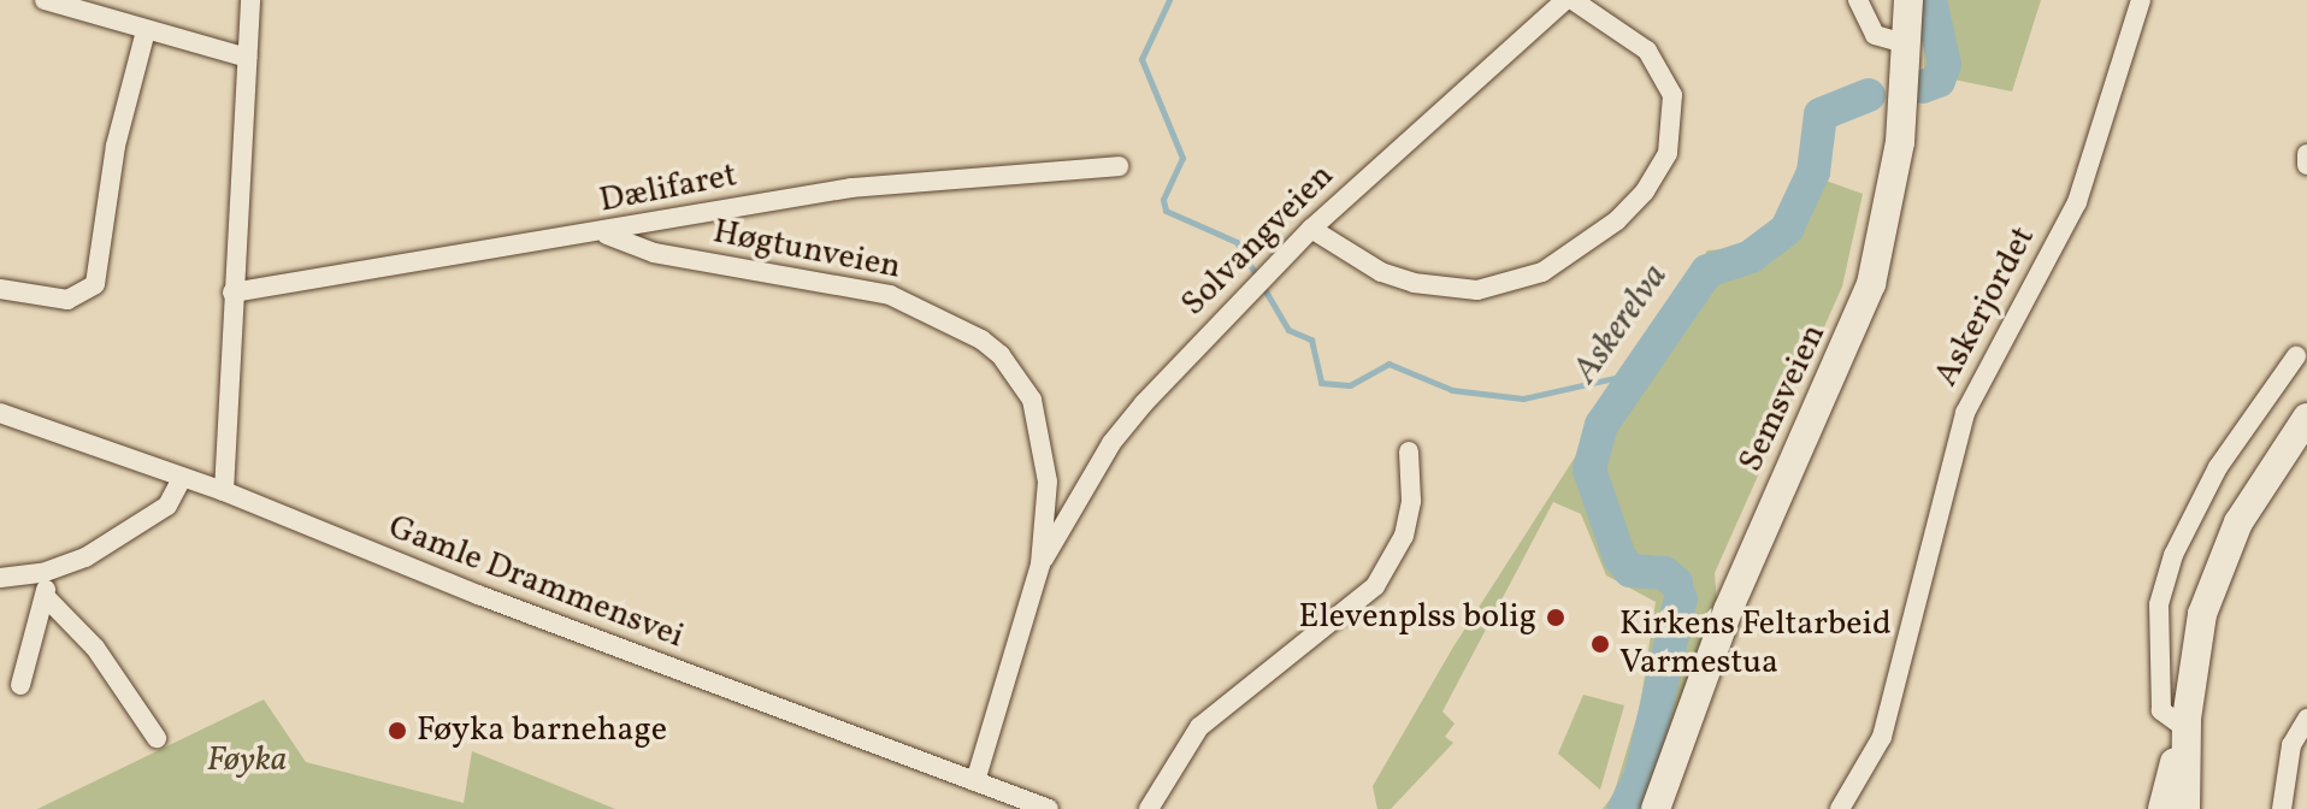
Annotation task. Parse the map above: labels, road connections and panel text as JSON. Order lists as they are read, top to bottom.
{
  "streets": {
    "main road": ["Semsveien"],
    "street": [
      "Dælifaret",
      "Solvangveien",
      "Høgtunveien",
      "Askerjordet",
      "Gamle Drammensvei"
    ]
  },
  "crossings": [
    ["Dælifaret", "Høgtunveien"],
    ["Solvangveien", "Høgtunveien"],
    ["Høgtunveien", "Gamle Drammensvei"]
  ],
  "water": ["Askerelva"],
  "parks": ["Føyka"],
  "places": ["Elevenplss bolig", "Kirkens Feltarbeid Varmestua", "Føyka barnehage"]
}
